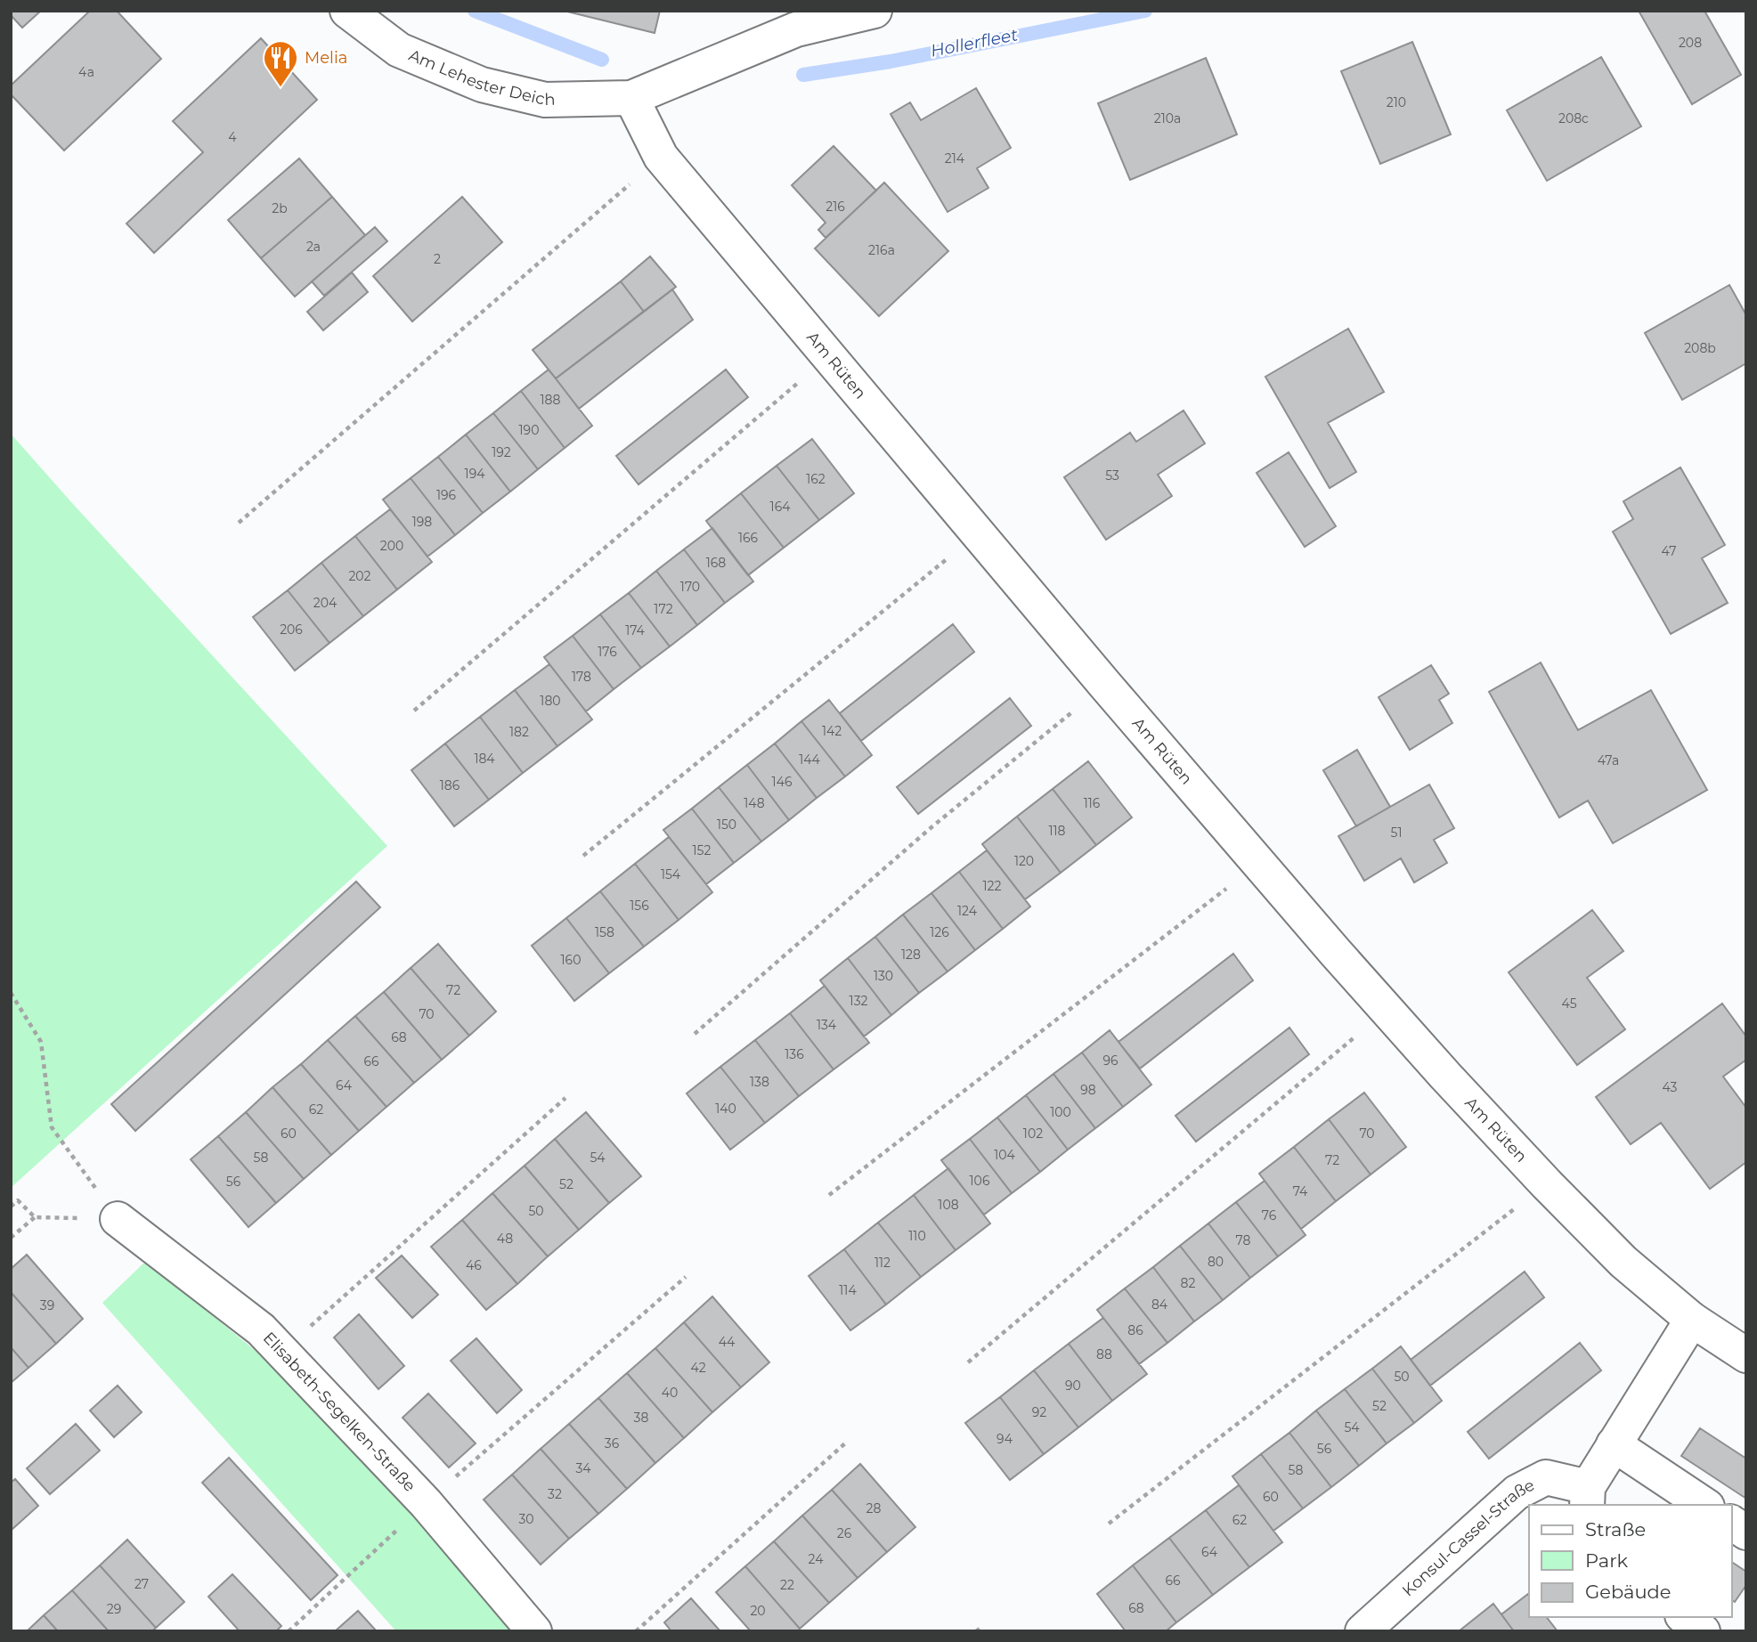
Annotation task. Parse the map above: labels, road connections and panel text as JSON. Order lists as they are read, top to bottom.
{
  "streets": {
    "street": [
      "Am Lehester Deich",
      "Am Rüten",
      "Elisabeth-Segelken-Straße",
      "Konsul-Cassel-Straße"
    ]
  },
  "crossings": [
    ["Am Lehester Deich", "Am Rüten"],
    ["Am Rüten", "Konsul-Cassel-Straße"]
  ],
  "water": ["Hollerfleet"],
  "places": {
    "restaurant": ["Melia"]
  },
  "house_numbers": [
    "208",
    "4a",
    "210",
    "210a",
    "208c",
    "4",
    "214",
    "216",
    "2b",
    "2a",
    "216a",
    "2",
    "208b",
    "188",
    "190",
    "192",
    "194",
    "53",
    "162",
    "196",
    "164",
    "198",
    "166",
    "200",
    "47",
    "168",
    "202",
    "170",
    "204",
    "172",
    "206",
    "174",
    "176",
    "178",
    "180",
    "142",
    "182",
    "184",
    "144",
    "47a",
    "146",
    "186",
    "148",
    "116",
    "150",
    "118",
    "51",
    "152",
    "120",
    "154",
    "122",
    "156",
    "124",
    "158",
    "126",
    "128",
    "160",
    "130",
    "72",
    "132",
    "45",
    "70",
    "134",
    "68",
    "136",
    "96",
    "66",
    "138",
    "64",
    "43",
    "98",
    "140",
    "62",
    "100",
    "60",
    "102",
    "70",
    "104",
    "58",
    "54",
    "72",
    "106",
    "56",
    "52",
    "74",
    "108",
    "50",
    "76",
    "110",
    "48",
    "78",
    "80",
    "112",
    "46",
    "82",
    "114",
    "84",
    "39",
    "86",
    "44",
    "88",
    "42",
    "50",
    "90",
    "40",
    "52",
    "92",
    "38",
    "54",
    "94",
    "36",
    "56",
    "34",
    "58",
    "32",
    "60",
    "28",
    "30",
    "62",
    "26",
    "64",
    "24",
    "66",
    "27",
    "22",
    "68",
    "29",
    "20"
  ],
  "legend": ["Straße", "Park", "Gebäude"]
}
